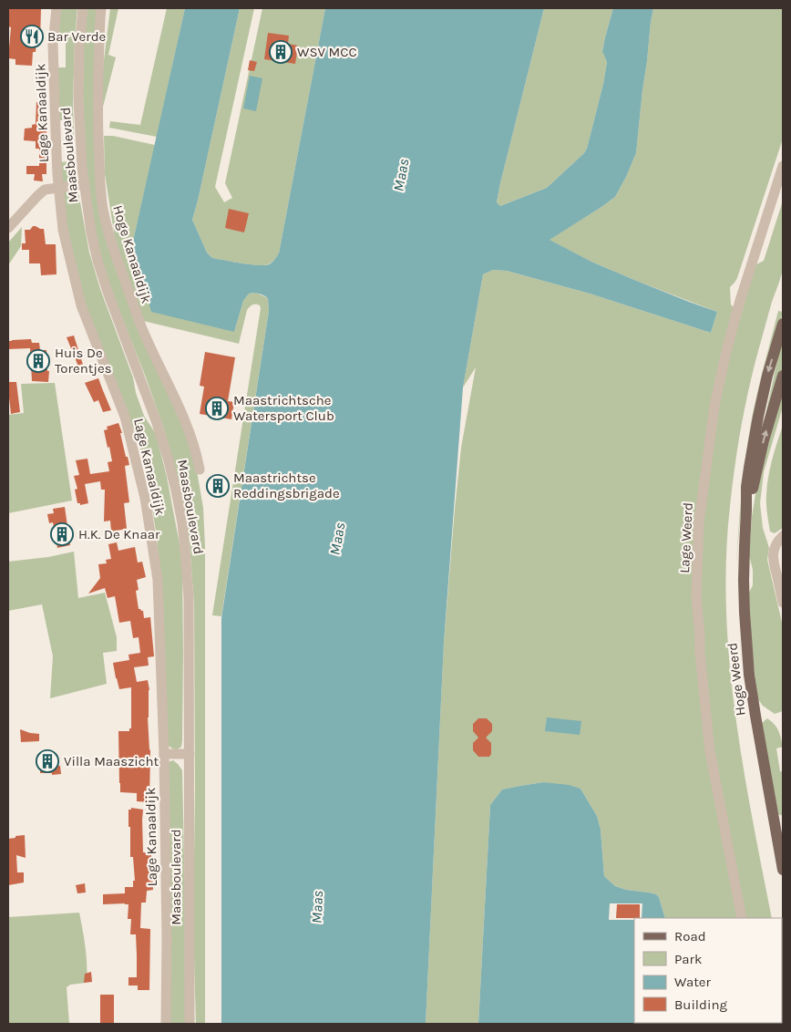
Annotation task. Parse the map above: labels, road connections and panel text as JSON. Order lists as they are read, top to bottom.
{
  "streets": {
    "main road": ["Hoge Weerd"],
    "street": [
      "Lage Kanaaldijk",
      "Maasboulevard",
      "Hoge Kanaaldijk",
      "Lage Weerd"
    ]
  },
  "water": ["Maas"],
  "places": {
    "restaurant": ["Bar Verde"],
    "building": [
      "WSV MCC",
      "Huis De Torentjes",
      "Maastrichtsche Watersport Club",
      "Maastrichtse Reddingsbrigade",
      "H.K. De Knaar",
      "Villa Maaszicht"
    ]
  },
  "legend": [
    "Road",
    "Park",
    "Water",
    "Building"
  ]
}
